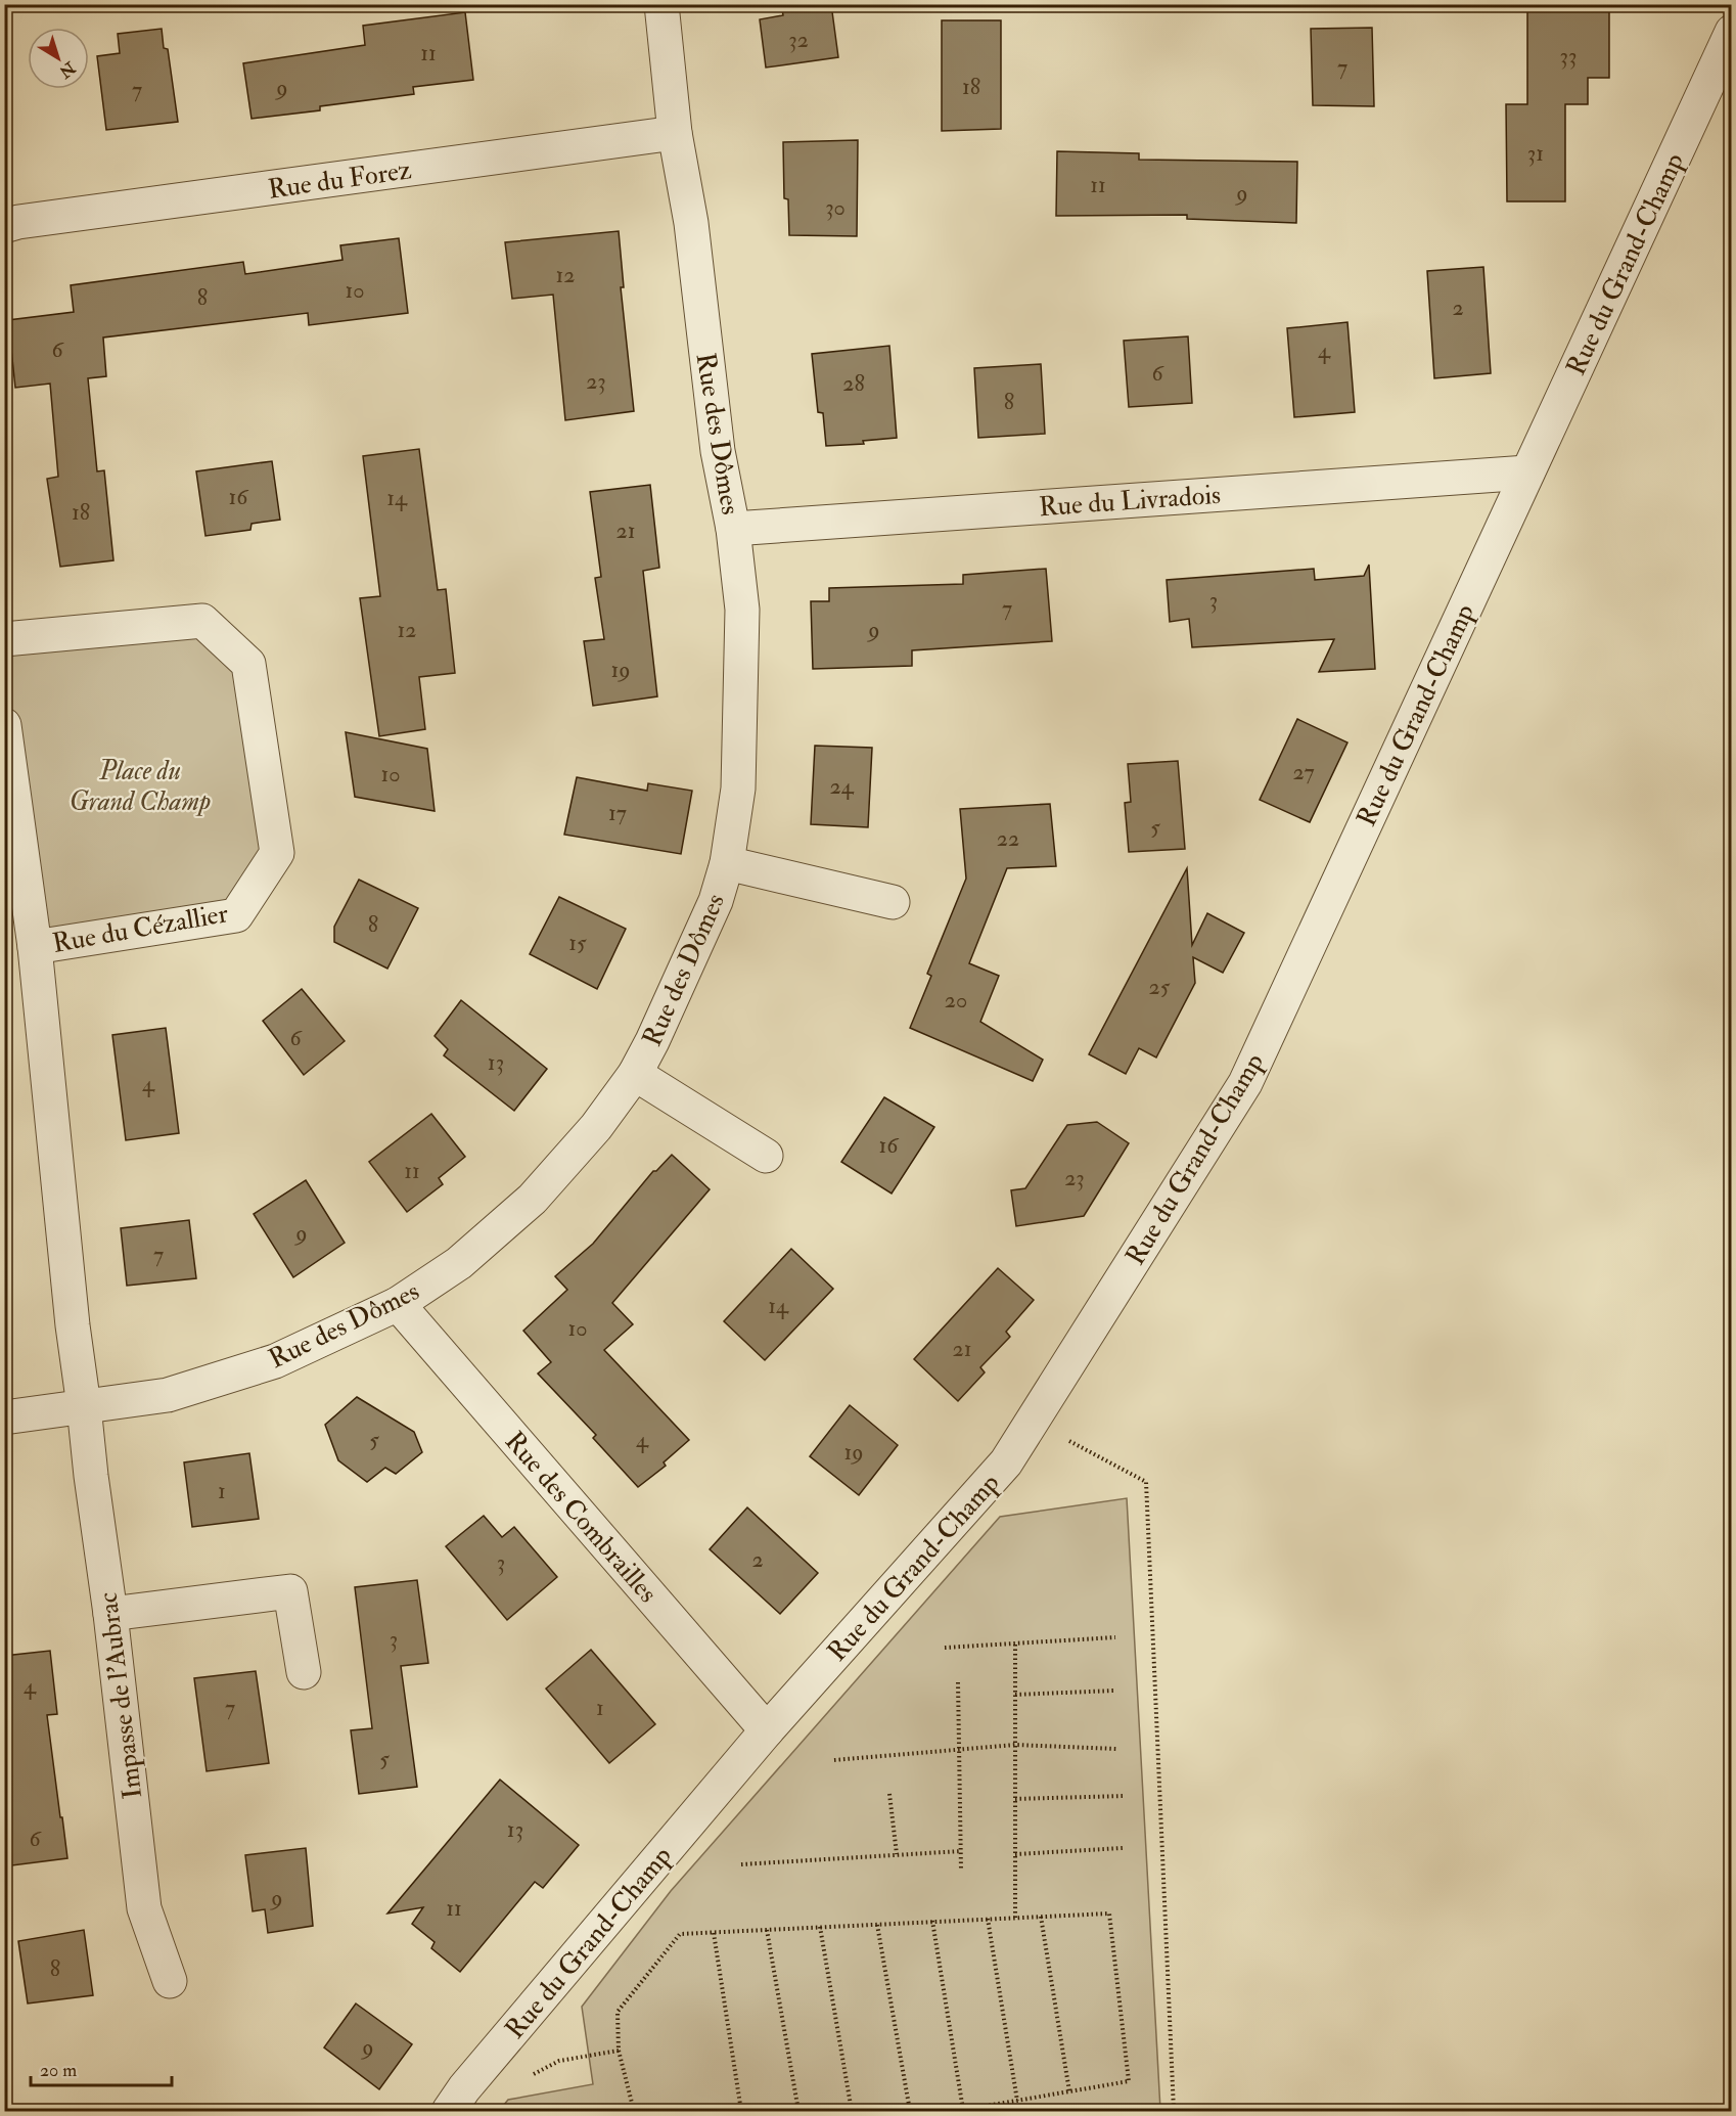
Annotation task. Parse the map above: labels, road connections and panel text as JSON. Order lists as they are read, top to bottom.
{
  "streets": {
    "street": [
      "Rue du Forez",
      "Rue du Grand-Champ",
      "Rue des Dômes",
      "Rue du Livradois",
      "Rue du Cézallier",
      "Rue des Combrailles",
      "Impasse de l'Aubrac"
    ]
  },
  "crossings": [
    ["Rue du Forez", "Rue des Dômes"],
    ["Rue du Grand-Champ", "Rue du Livradois"],
    ["Rue du Grand-Champ", "Rue des Combrailles"],
    ["Rue des Dômes", "Rue du Livradois"],
    ["Rue des Dômes", "Rue du Cézallier"],
    ["Rue des Dômes", "Rue des Combrailles"],
    ["Rue des Dômes", "Impasse de l'Aubrac"],
    ["Rue du Cézallier", "Impasse de l'Aubrac"]
  ],
  "parks": ["Place du Grand Champ"],
  "house_numbers": [
    "32",
    "11",
    "33",
    "7",
    "18",
    "9",
    "7",
    "31",
    "11",
    "9",
    "30",
    "12",
    "10",
    "8",
    "2",
    "6",
    "4",
    "6",
    "23",
    "28",
    "8",
    "16",
    "14",
    "18",
    "21",
    "3",
    "7",
    "12",
    "9",
    "19",
    "27",
    "10",
    "24",
    "17",
    "5",
    "22",
    "8",
    "15",
    "25",
    "20",
    "6",
    "13",
    "4",
    "16",
    "11",
    "23",
    "9",
    "7",
    "14",
    "10",
    "21",
    "5",
    "4",
    "19",
    "1",
    "2",
    "3",
    "3",
    "4",
    "7",
    "1",
    "5",
    "13",
    "6",
    "9",
    "11",
    "8",
    "9"
  ],
  "scale_bar": "20 m",
  "north": "bottom right"
}
